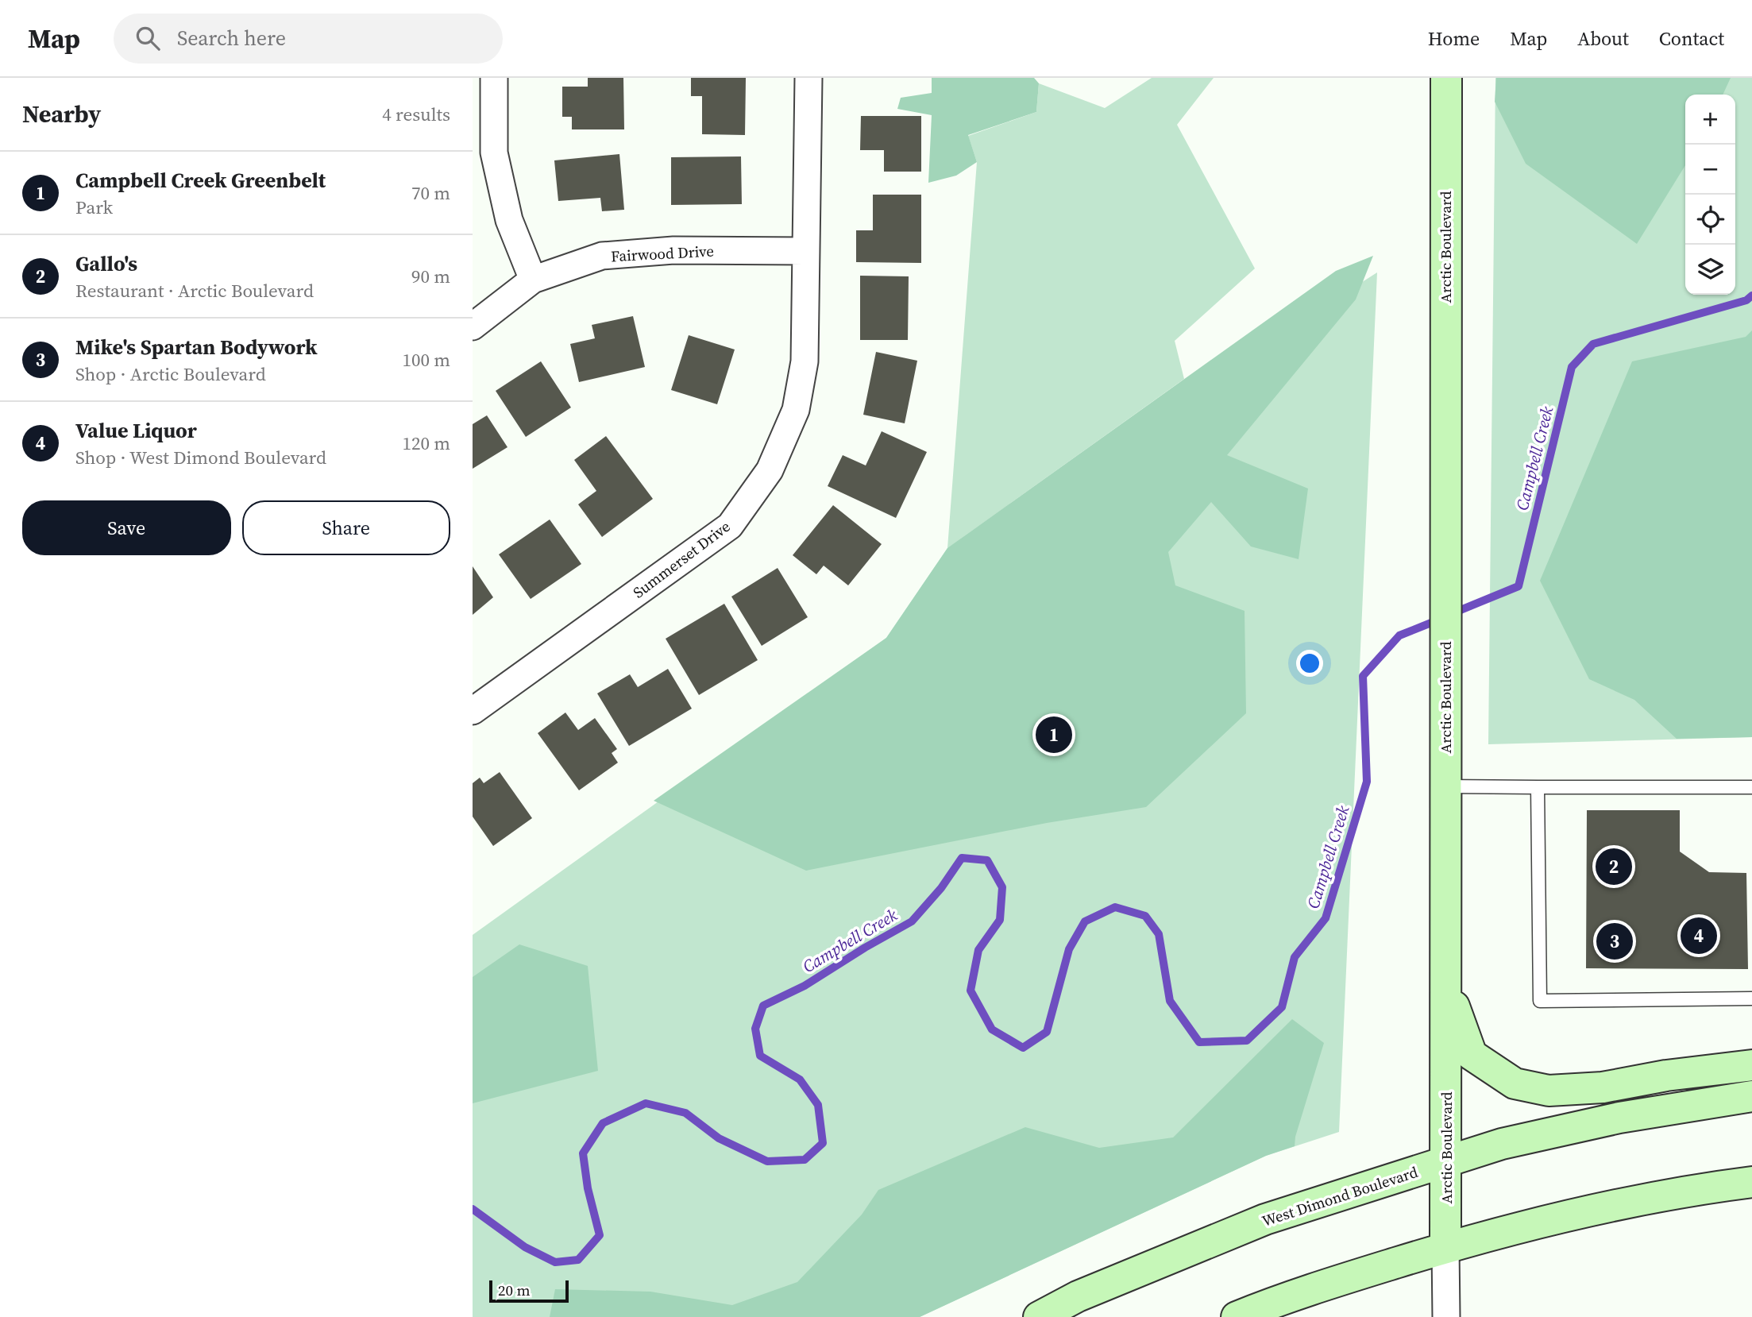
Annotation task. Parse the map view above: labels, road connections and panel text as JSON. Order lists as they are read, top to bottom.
{
  "streets": {
    "main road": ["Arctic Boulevard", "West Dimond Boulevard"],
    "street": ["Fairwood Drive", "Summerset Drive"]
  },
  "crossings": [
    ["Arctic Boulevard", "West Dimond Boulevard"],
    ["Fairwood Drive", "Summerset Drive"]
  ],
  "water": ["Campbell Creek"],
  "scale_bar": "20 m",
  "page": {
    "header": "Map",
    "search": "Search here",
    "nav": [
      "Home",
      "Map",
      "About",
      "Contact"
    ],
    "heading": ["Nearby", "4 results"],
    "map_buttons": ["+", "−"],
    "list": [
      {
        "mark": "1",
        "name": "Campbell Creek Greenbelt",
        "note": "Park",
        "value": "70 m"
      },
      {
        "mark": "2",
        "name": "Gallo's",
        "note": "Restaurant · Arctic Boulevard",
        "value": "90 m"
      },
      {
        "mark": "3",
        "name": "Mike's Spartan Bodywork",
        "note": "Shop · Arctic Boulevard",
        "value": "100 m"
      },
      {
        "mark": "4",
        "name": "Value Liquor",
        "note": "Shop · West Dimond Boulevard",
        "value": "120 m"
      }
    ],
    "buttons": ["Save", "Share"],
    "pins": [
      "1",
      "2",
      "4",
      "3"
    ],
    "scale": "20 m"
  }
}
